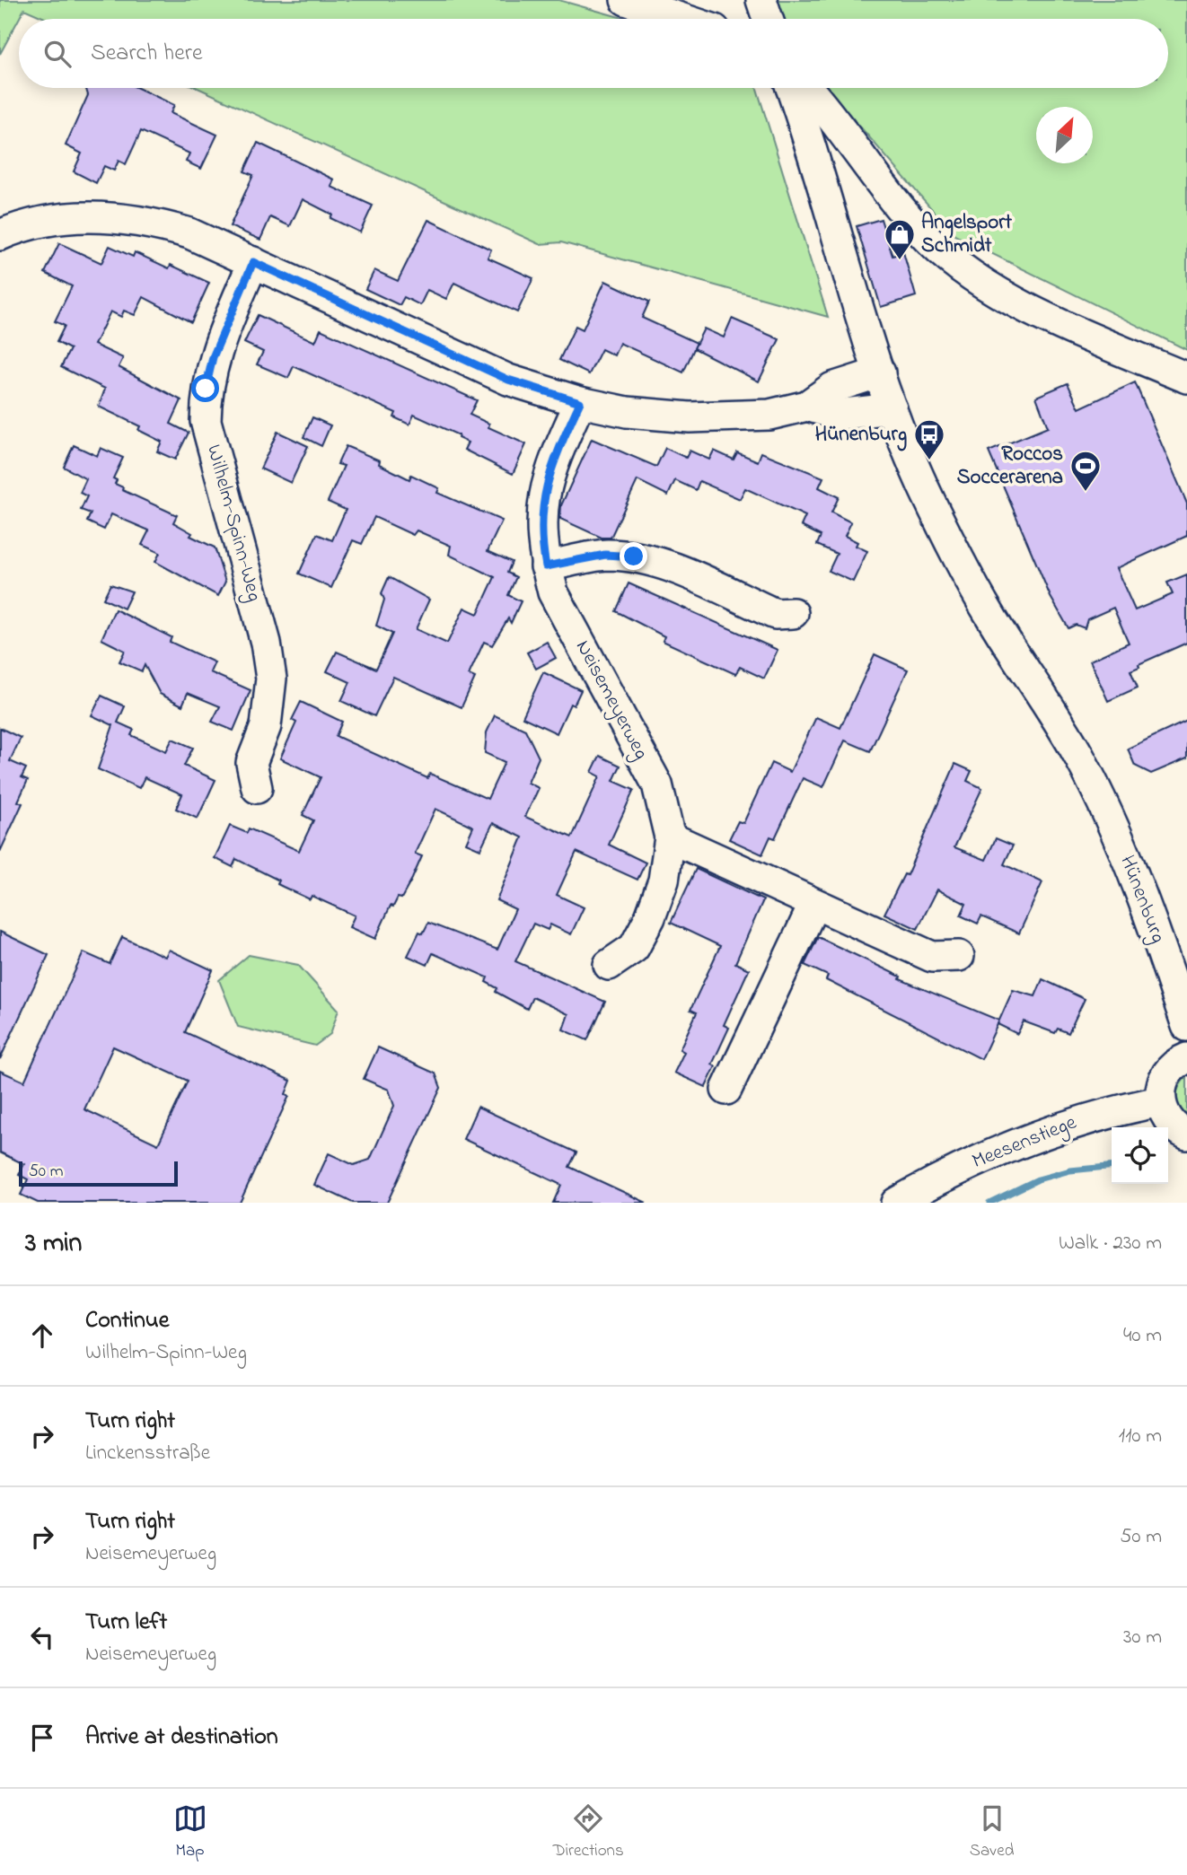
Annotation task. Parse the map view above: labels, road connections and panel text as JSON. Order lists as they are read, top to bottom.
{
  "streets": {
    "street": [
      "Wilhelm-Spinn-Weg",
      "Neisemeyerweg",
      "Hünenburg",
      "Meesenstiege"
    ]
  },
  "places": {
    "shop": ["Angelsport Schmidt"],
    "bus stop": ["Hünenburg"],
    "sports": ["Roccos Soccerarena"]
  },
  "scale_bar": "50 m",
  "north": "top right",
  "page": {
    "search": "Search here",
    "scale": "50 m",
    "heading": ["3 min", "Walk · 230 m"],
    "list": [
      ["Continue", "Wilhelm-Spinn-Weg", "40 m"],
      ["Turn right", "Linckensstraße", "110 m"],
      ["Turn right", "Neisemeyerweg", "50 m"],
      ["Turn left", "Neisemeyerweg", "30 m"],
      "Arrive at destination"
    ],
    "nav": ["Map", "Directions", "Saved"]
  }
}
